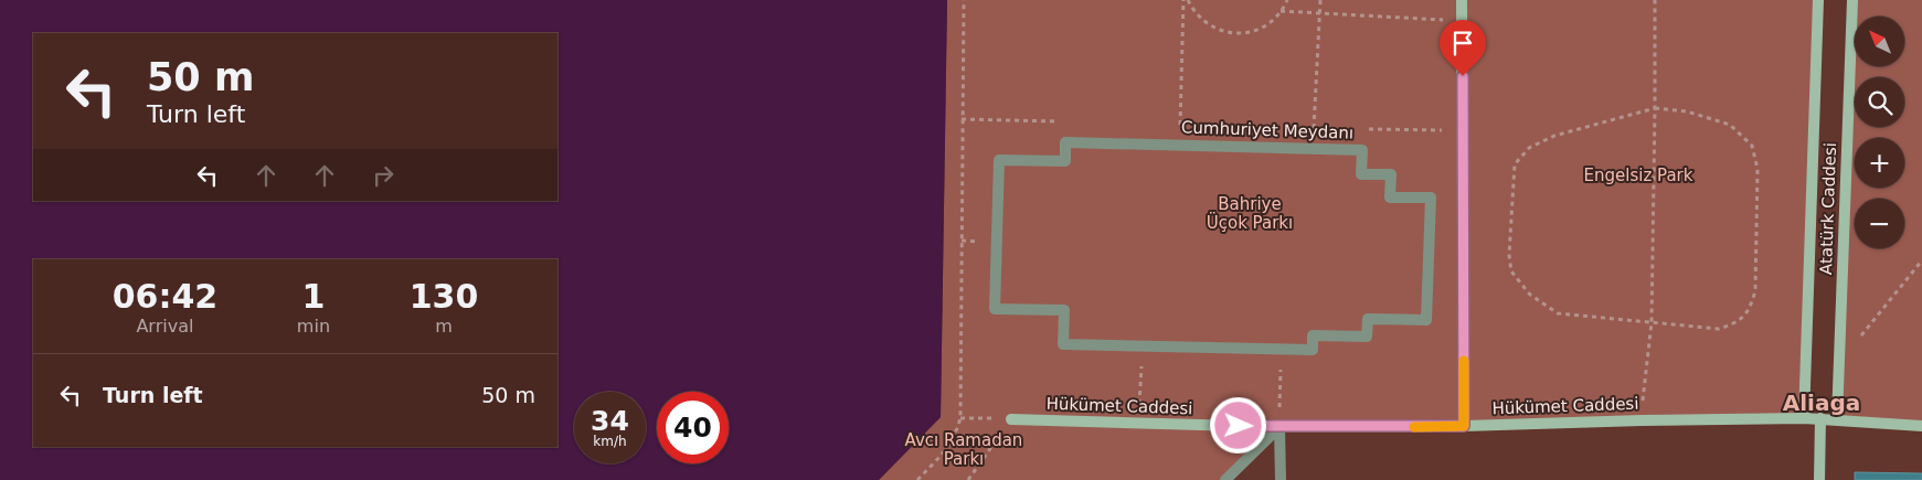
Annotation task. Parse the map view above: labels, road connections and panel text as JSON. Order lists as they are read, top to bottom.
{
  "streets": {
    "street": ["Cumhuriyet Meydanı", "Atatürk Caddesi", "Hükümet Caddesi"]
  },
  "crossings": [
    ["Atatürk Caddesi", "Hükümet Caddesi"]
  ],
  "districts": ["Aliaga"],
  "parks": ["Engelsiz Park", "Bahriye Üçok Parkı", "Avcı Ramadan Parkı"],
  "north": "top left",
  "page": {
    "map_buttons": ["+", "−"],
    "turn": ["50 m", "Turn left"],
    "eta": [
      "06:42",
      "Arrival",
      "1",
      "min",
      "130",
      "m"
    ],
    "list": [
      {
        "name": "Turn left",
        "value": "50 m"
      }
    ],
    "speed": "34 km/h",
    "limit": "40"
  }
}
